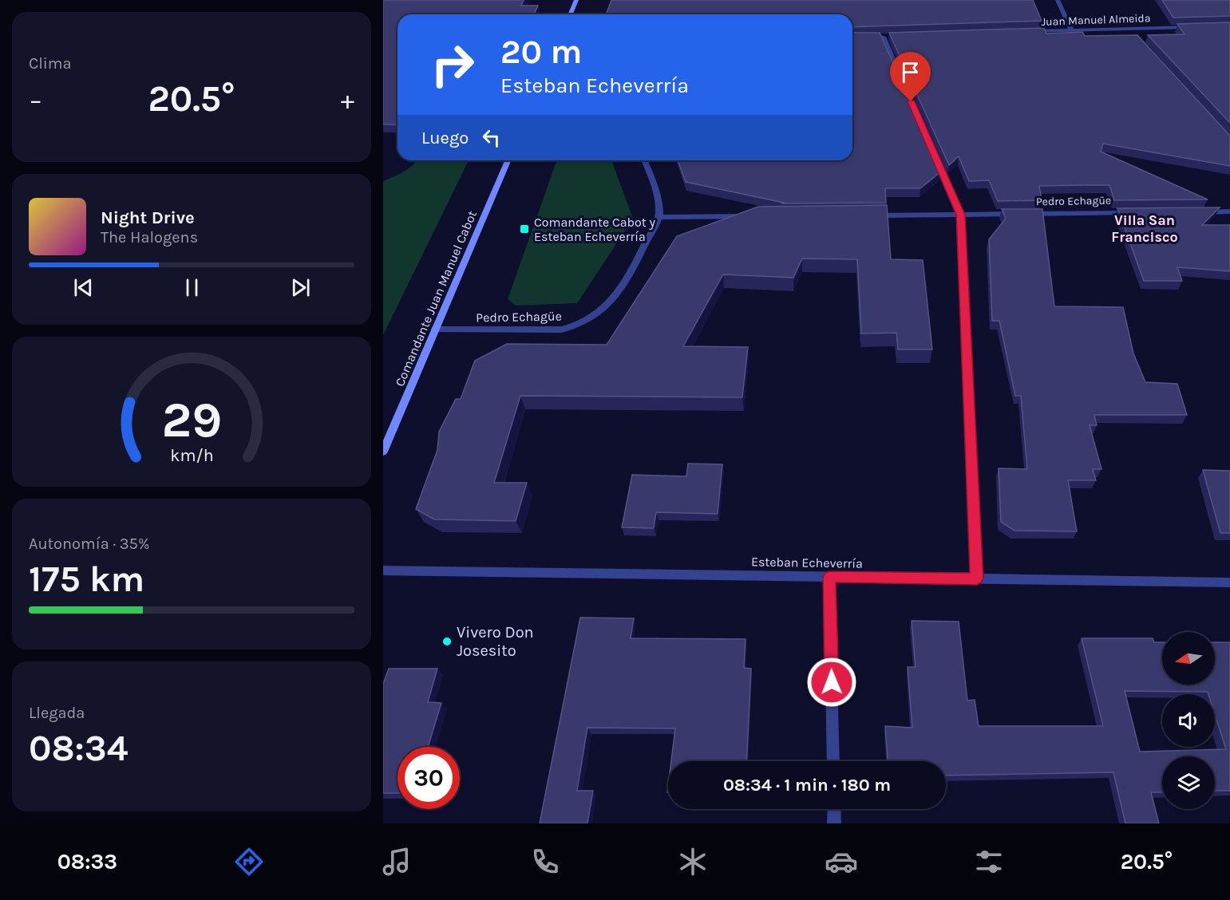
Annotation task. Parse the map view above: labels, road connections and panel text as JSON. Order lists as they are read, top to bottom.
{
  "streets": {
    "main road": ["Comandante Juan Manuel Cabot"],
    "street": ["Juan Manuel Almeida", "Pedro Echagüe", "Esteban Echeverría"]
  },
  "crossings": [
    ["Pedro Echagüe", "Comandante Juan Manuel Cabot"]
  ],
  "districts": ["Villa San Francisco"],
  "places": {
    "transit": ["Comandante Cabot y Esteban Echeverría"],
    "other": ["Vivero Don Josesito"]
  },
  "north": "left",
  "page": {
    "tile": [
      "Clima",
      ["Autonomía · 35%", "175 km"],
      ["Llegada", "08:34"]
    ],
    "turn": ["20 m", "Esteban Echeverría"],
    "heat": ["−", "20.5°", "+"],
    "then": "Luego",
    "song": ["Night Drive", "The Halogens"],
    "limit": "30",
    "trip": "08:34 · 1 min · 180 m",
    "tabs": ["08:33", "20.5°"],
    "gauge": ["29", "km/h"]
  }
}
